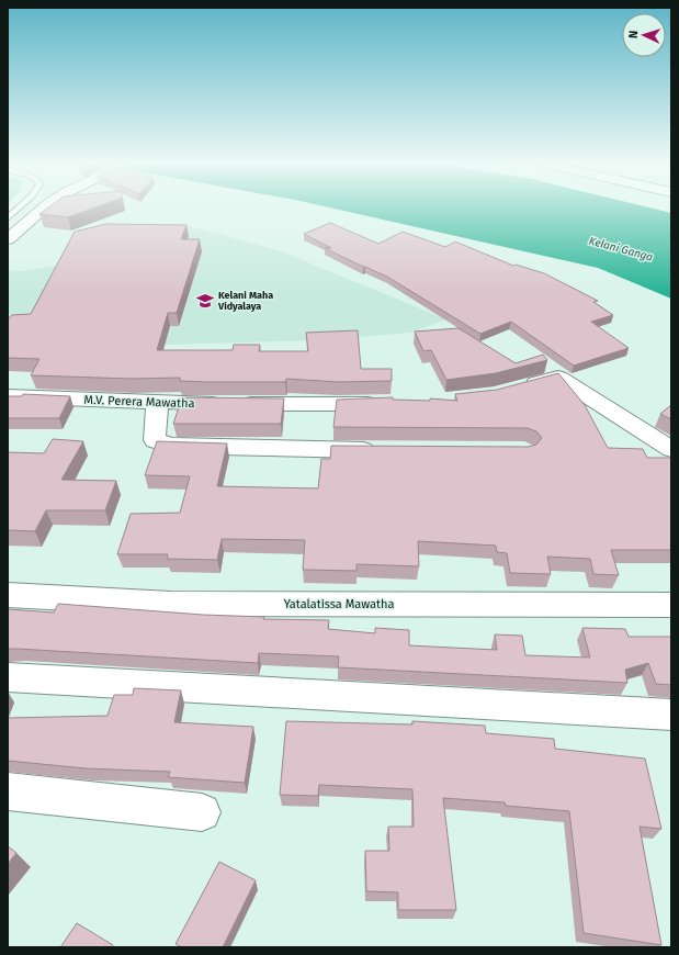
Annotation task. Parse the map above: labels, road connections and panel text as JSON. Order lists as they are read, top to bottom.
{
  "streets": {
    "street": ["M.V. Perera Mawatha", "Yatalatissa Mawatha"]
  },
  "water": ["Kelani Ganga"],
  "places": {
    "school or university": ["Kelani Maha Vidyalaya"]
  },
  "north": "left"
}
